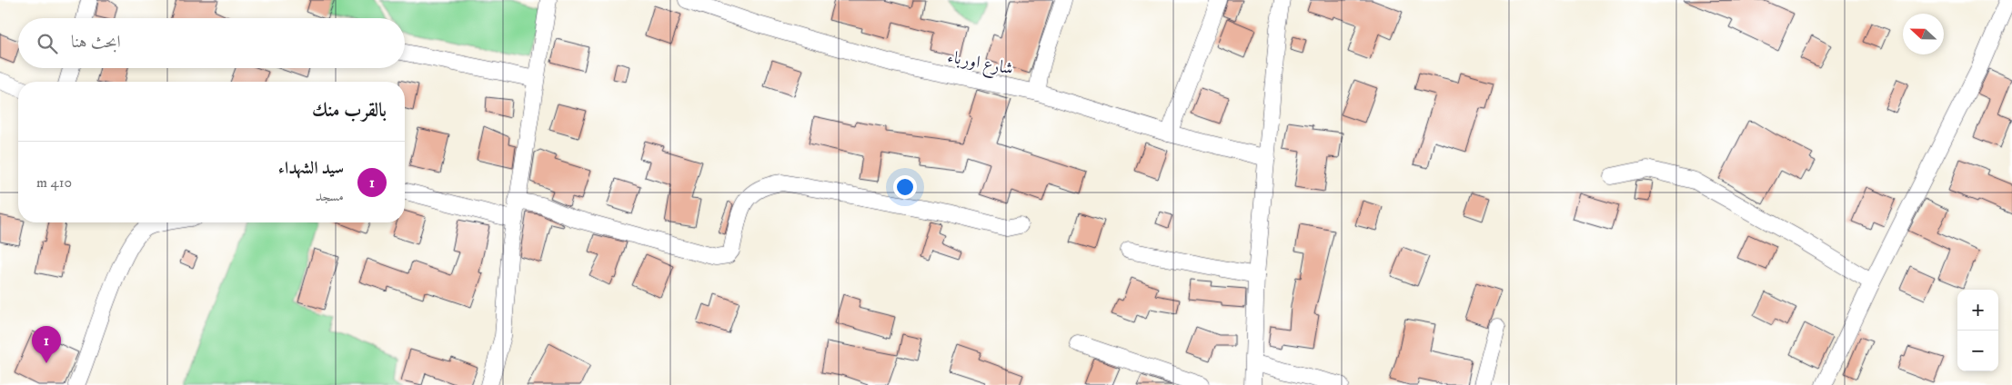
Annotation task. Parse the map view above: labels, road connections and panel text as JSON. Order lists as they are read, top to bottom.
{
  "streets": {
    "street": ["شارع اورباء"]
  },
  "north": "left",
  "page": {
    "search": "ابحث هنا",
    "heading": "بالقرب منك",
    "list": [
      {
        "mark": "1",
        "name": "سيد الشهداء",
        "note": "مسجد",
        "value": "410 m"
      }
    ],
    "map_buttons": ["+", "−"],
    "pins": "1"
  }
}
